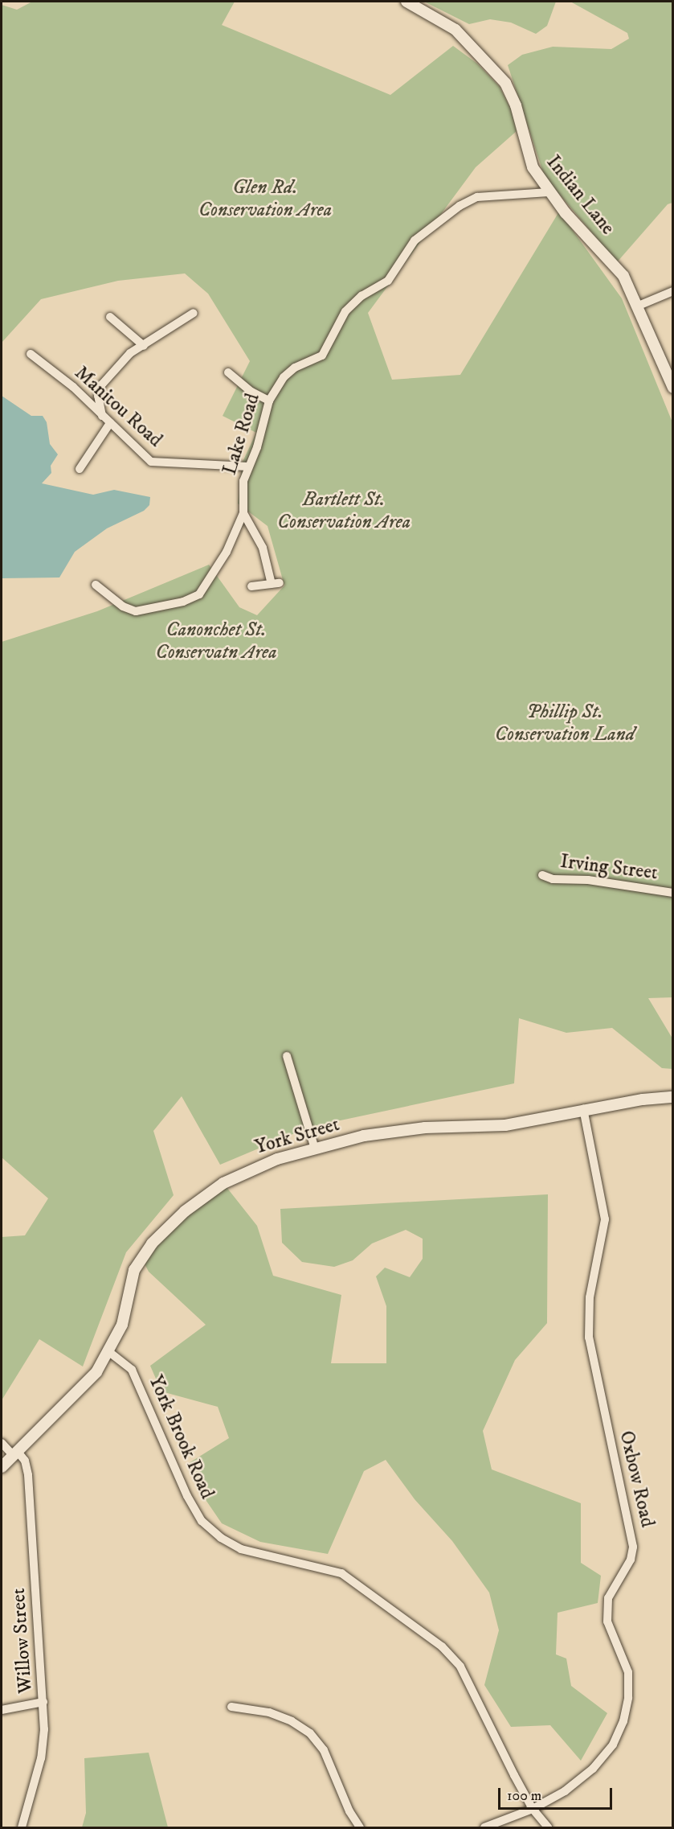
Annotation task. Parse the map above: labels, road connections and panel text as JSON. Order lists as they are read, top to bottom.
{
  "streets": {
    "street": [
      "Indian Lane",
      "Manitou Road",
      "Lake Road",
      "Irving Street",
      "York Street",
      "York Brook Road",
      "Oxbow Road",
      "Willow Street"
    ]
  },
  "crossings": [
    ["Indian Lane", "Lake Road"],
    ["Manitou Road", "Lake Road"],
    ["York Street", "York Brook Road"],
    ["York Street", "Oxbow Road"],
    ["York Street", "Willow Street"],
    ["York Brook Road", "Oxbow Road"]
  ],
  "parks": [
    "Glen Rd. Conservation Area",
    "Bartlett St. Conservation Area",
    "Canonchet St. Conservatn Area",
    "Phillip St. Conservation Land"
  ],
  "scale_bar": "100 m"
}
